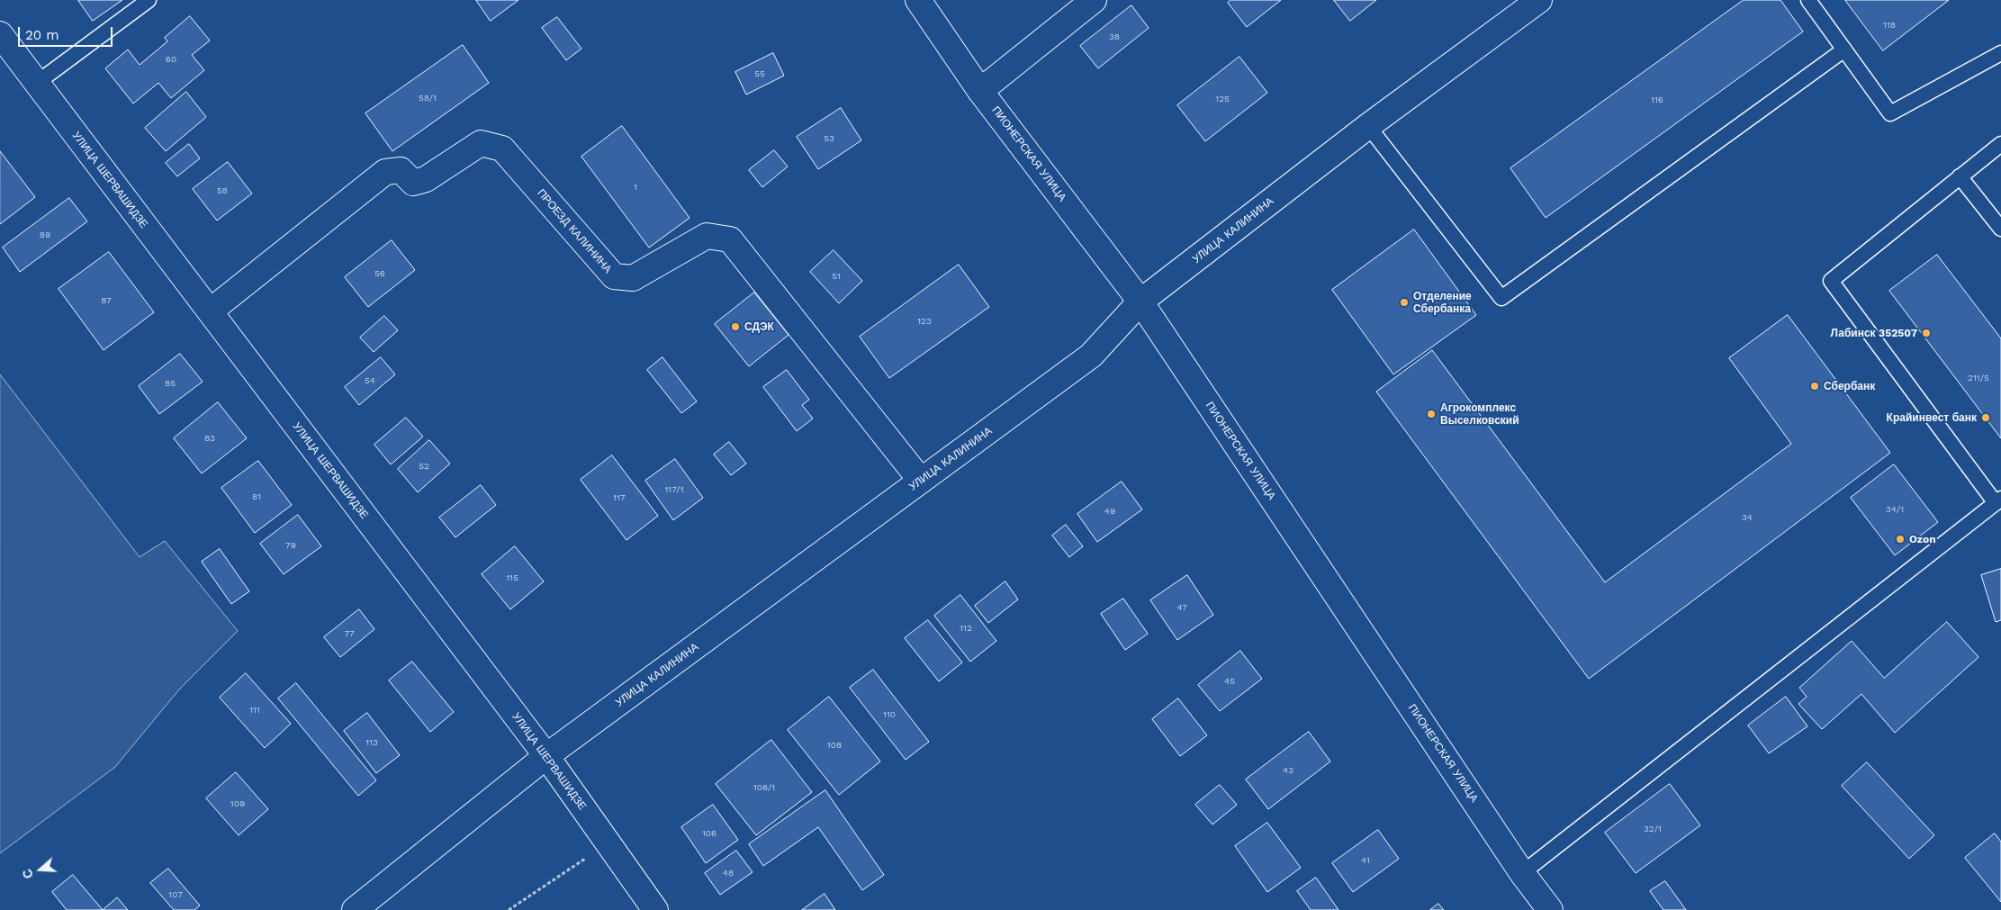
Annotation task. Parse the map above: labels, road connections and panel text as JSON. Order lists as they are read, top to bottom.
{
  "streets": {
    "street": [
      "ПИОНЕРСКАЯ УЛИЦА",
      "УЛИЦА ШЕРВАШИДЗЕ",
      "УЛИЦА КАЛИНИНА",
      "ПРОЕЗД КАЛИНИНА"
    ]
  },
  "crossings": [
    ["ПИОНЕРСКАЯ УЛИЦА", "УЛИЦА КАЛИНИНА"],
    ["УЛИЦА ШЕРВАШИДЗЕ", "УЛИЦА КАЛИНИНА"],
    ["УЛИЦА ШЕРВАШИДЗЕ", "ПРОЕЗД КАЛИНИНА"],
    ["УЛИЦА КАЛИНИНА", "ПРОЕЗД КАЛИНИНА"]
  ],
  "places": [
    "Отделение Сбербанка",
    "СДЭК",
    "Лабинск 352507",
    "Сбербанк",
    "Агрокомплекс Выселковский",
    "Крайинвест банк",
    "Ozon"
  ],
  "house_numbers": [
    "118",
    "38",
    "60",
    "55",
    "58/1",
    "125",
    "116",
    "53",
    "1",
    "58",
    "89",
    "56",
    "51",
    "87",
    "123",
    "211/5",
    "54",
    "85",
    "83",
    "52",
    "117/1",
    "81",
    "117",
    "34/1",
    "49",
    "34",
    "79",
    "115",
    "47",
    "112",
    "77",
    "45",
    "111",
    "110",
    "113",
    "108",
    "43",
    "106/1",
    "109",
    "32/1",
    "106",
    "41",
    "48",
    "107"
  ],
  "scale_bar": "20 m",
  "north": "left"
}
